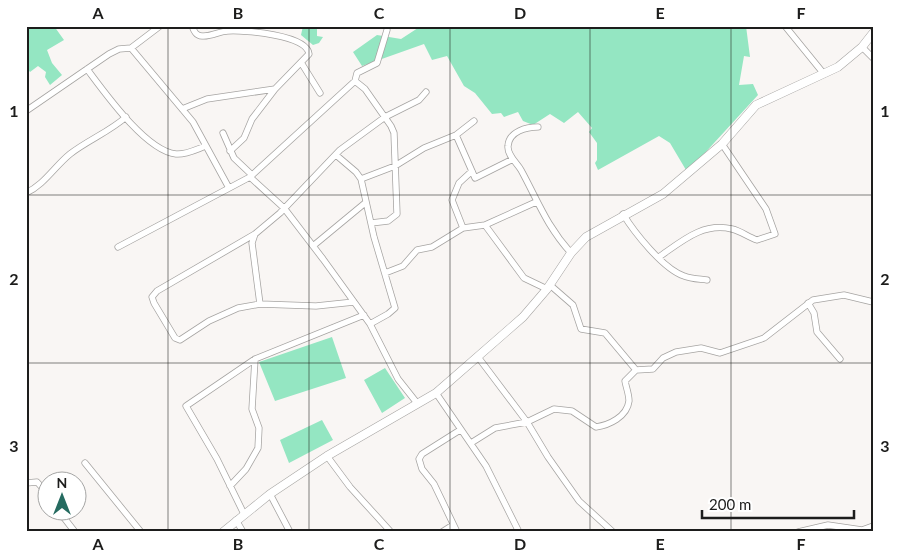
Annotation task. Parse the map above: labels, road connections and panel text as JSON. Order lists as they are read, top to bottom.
{
  "scale_bar": "200 m",
  "north": "top",
  "grid": {
    "columns": [
      "A",
      "B",
      "C",
      "D",
      "E",
      "F"
    ],
    "rows": ["1", "2", "3"]
  }
}
